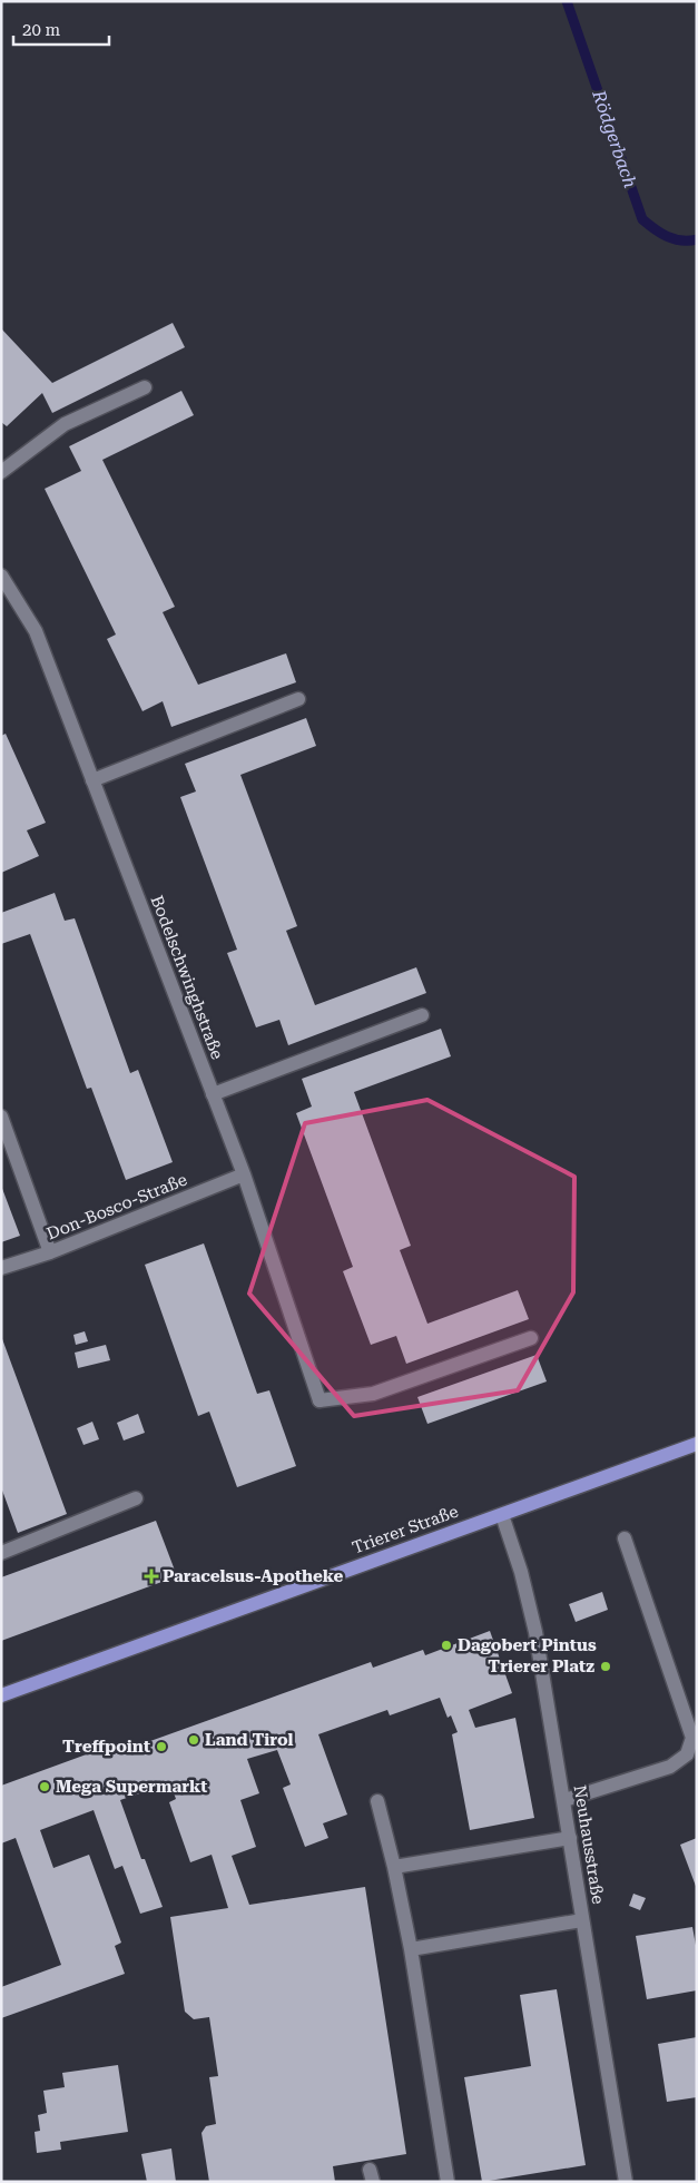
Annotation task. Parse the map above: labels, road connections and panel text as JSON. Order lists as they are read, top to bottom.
{
  "streets": {
    "main road": ["Trierer Straße"],
    "street": ["Bodelschwinghstraße", "Don-Bosco-Straße", "Neuhausstraße"]
  },
  "crossings": [
    ["Bodelschwinghstraße", "Don-Bosco-Straße"],
    ["Trierer Straße", "Neuhausstraße"]
  ],
  "water": ["Rödgerbach"],
  "places": {
    "health": ["Paracelsus-Apotheke"],
    "other": [
      "Dagobert Pintus",
      "Trierer Platz",
      "Land Tirol",
      "Treffpoint",
      "Mega Supermarkt"
    ]
  },
  "scale_bar": "20 m"
}
